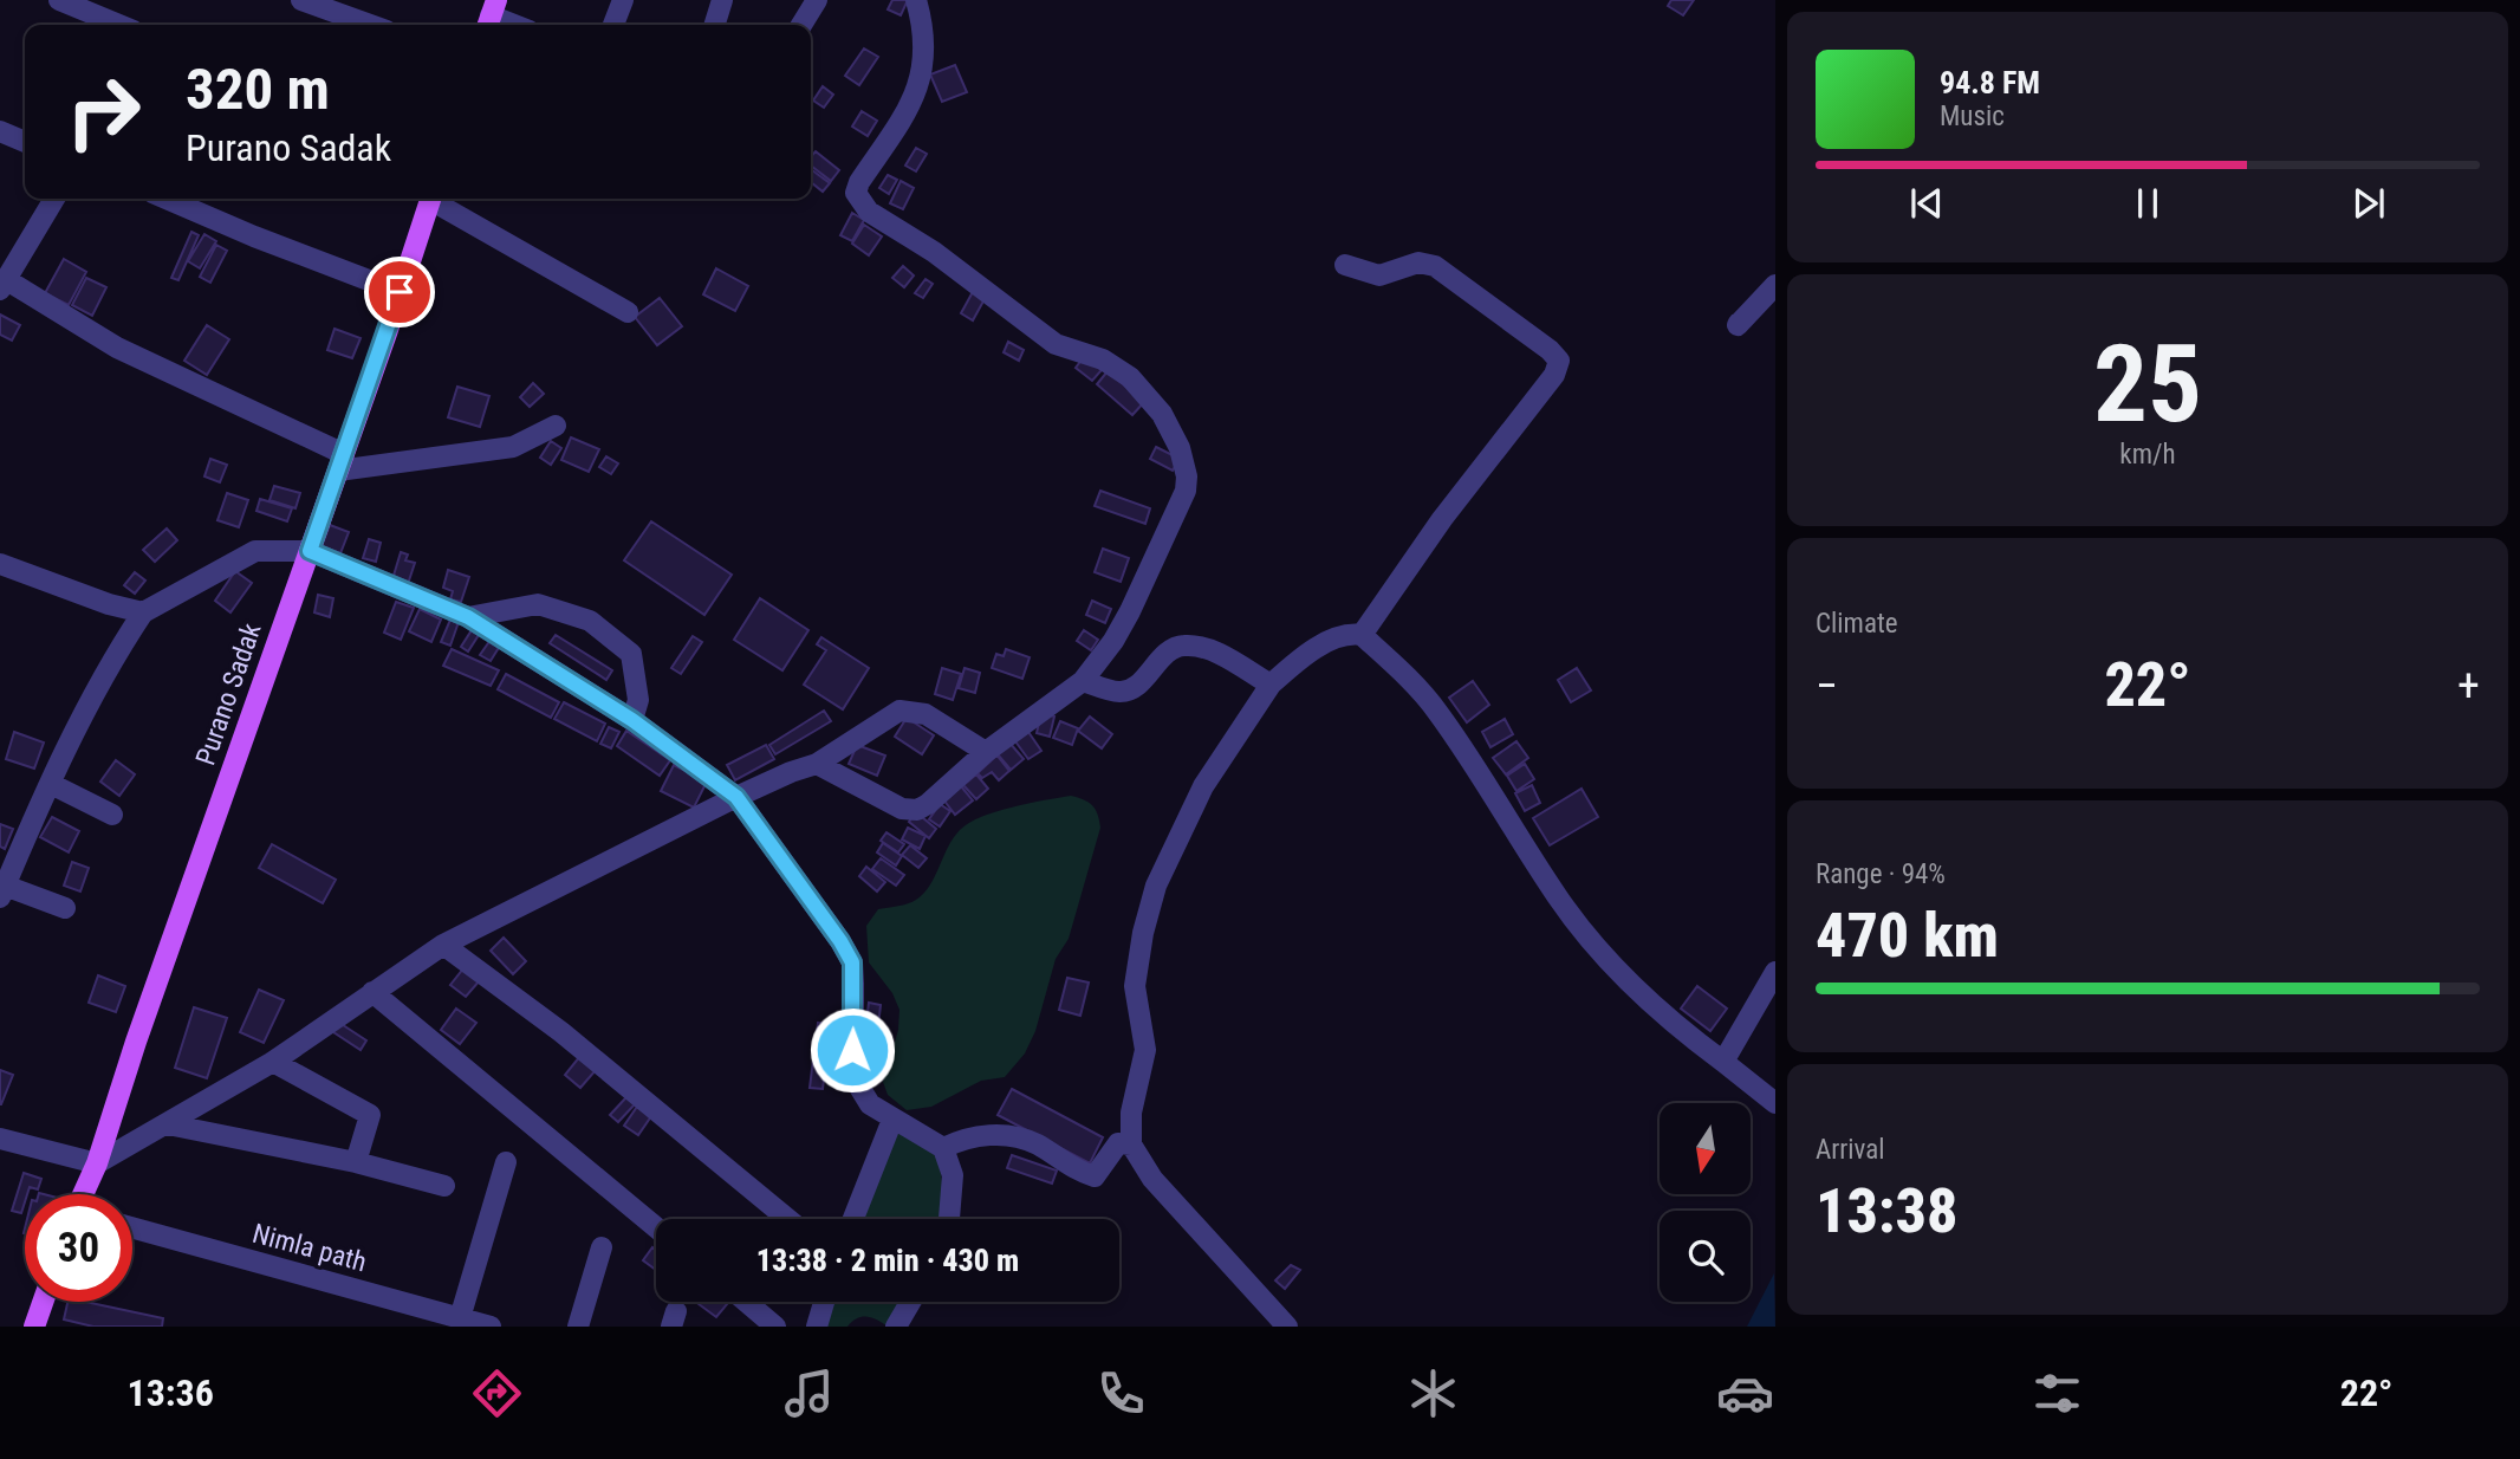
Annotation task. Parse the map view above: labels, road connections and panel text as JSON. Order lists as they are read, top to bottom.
{
  "streets": {
    "main road": ["Purano Sadak"],
    "street": ["Nimla path"]
  },
  "north": "bottom",
  "page": {
    "turn": ["320 m", "Purano Sadak"],
    "song": ["94.8 FM", "Music"],
    "tile": [
      ["25", "km/h"],
      "Climate",
      ["Range · 94%", "470 km"],
      ["Arrival", "13:38"]
    ],
    "heat": ["−", "22°", "+"],
    "limit": "30",
    "trip": "13:38 · 2 min · 430 m",
    "tabs": ["13:36", "22°"]
  }
}
